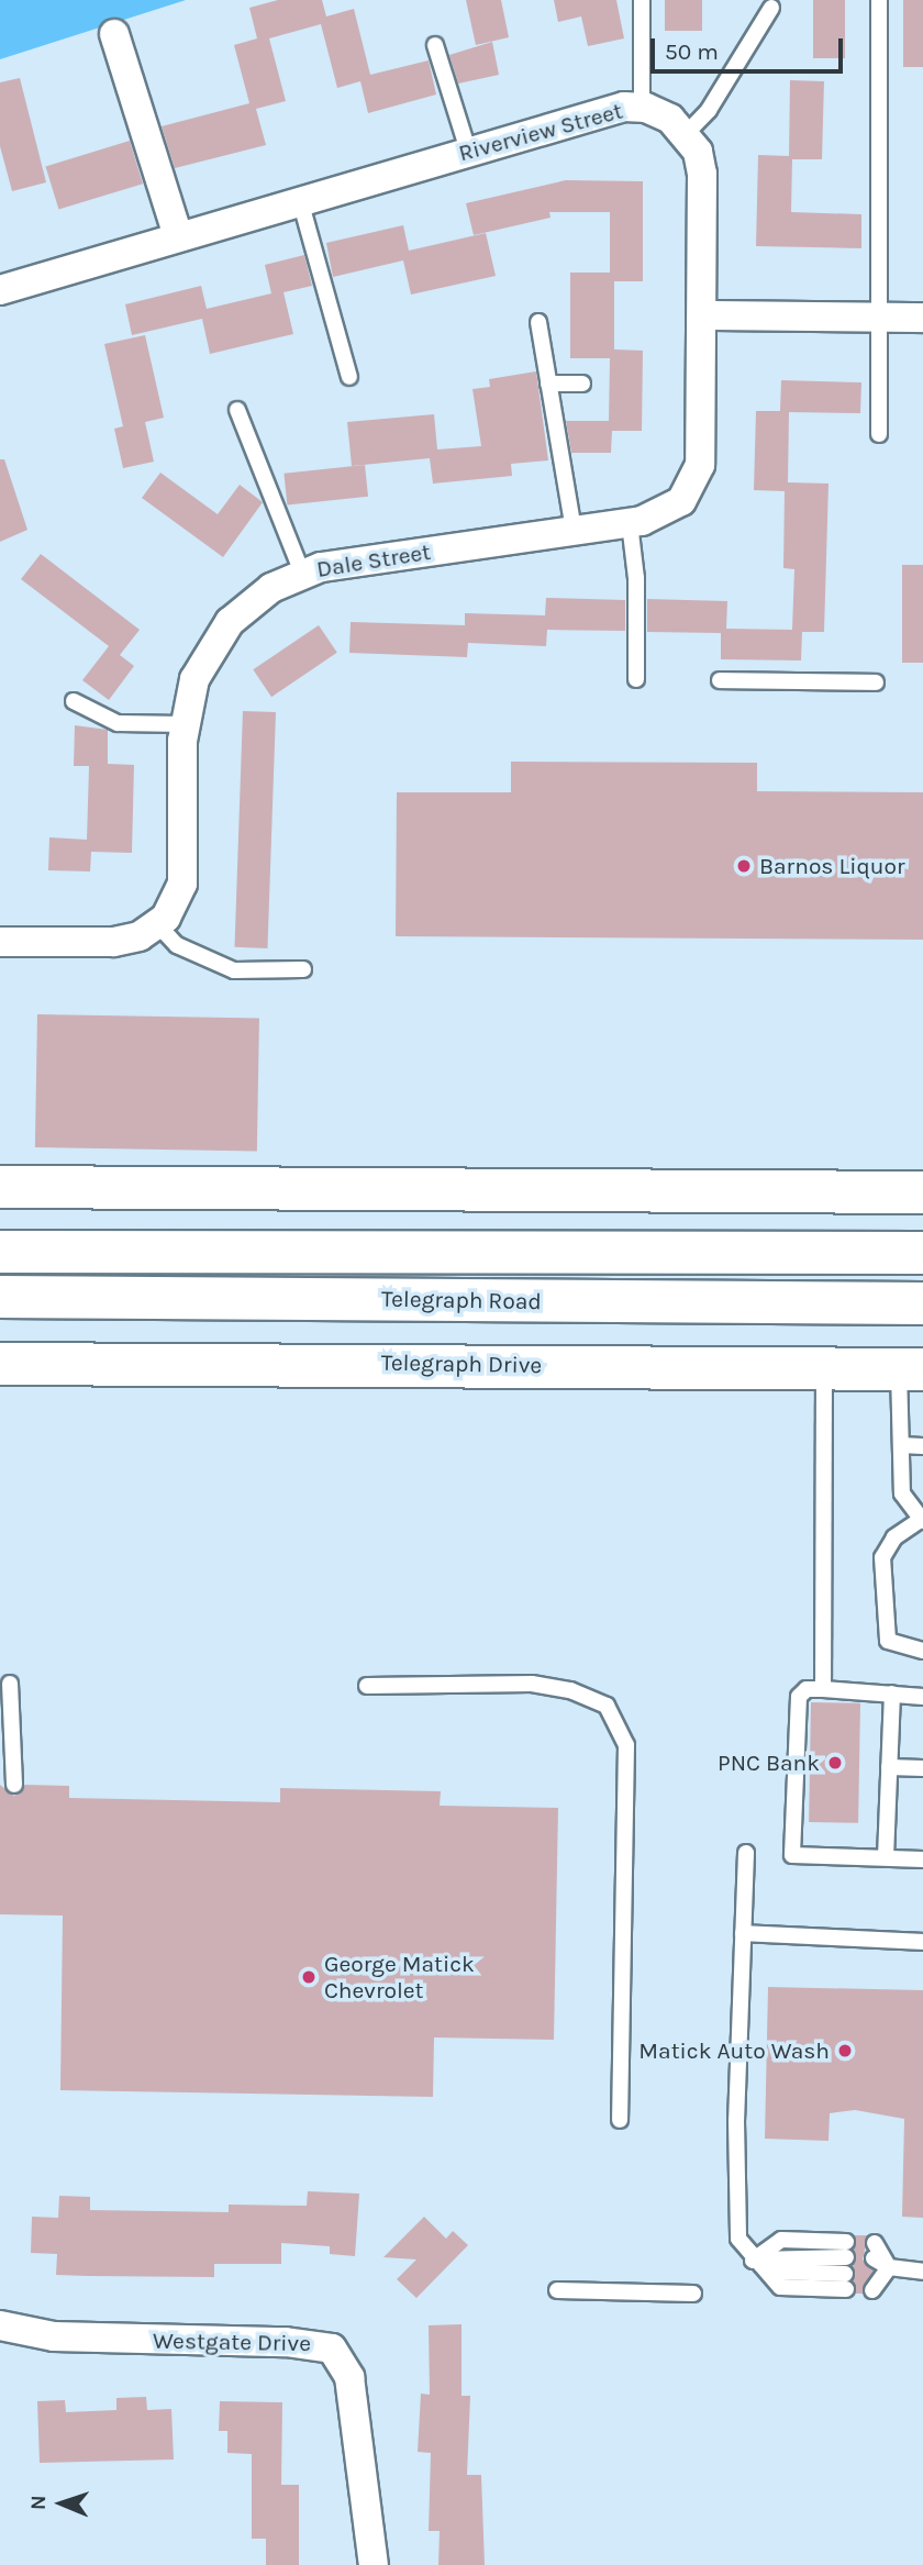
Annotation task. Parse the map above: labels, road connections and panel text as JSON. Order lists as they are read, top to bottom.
{
  "streets": {
    "main road": ["Telegraph Road", "Telegraph Drive"],
    "street": ["Riverview Street", "Dale Street", "Westgate Drive"]
  },
  "places": [
    "Barnos Liquor",
    "PNC Bank",
    "George Matick Chevrolet",
    "Matick Auto Wash"
  ],
  "scale_bar": "50 m",
  "north": "left"
}
